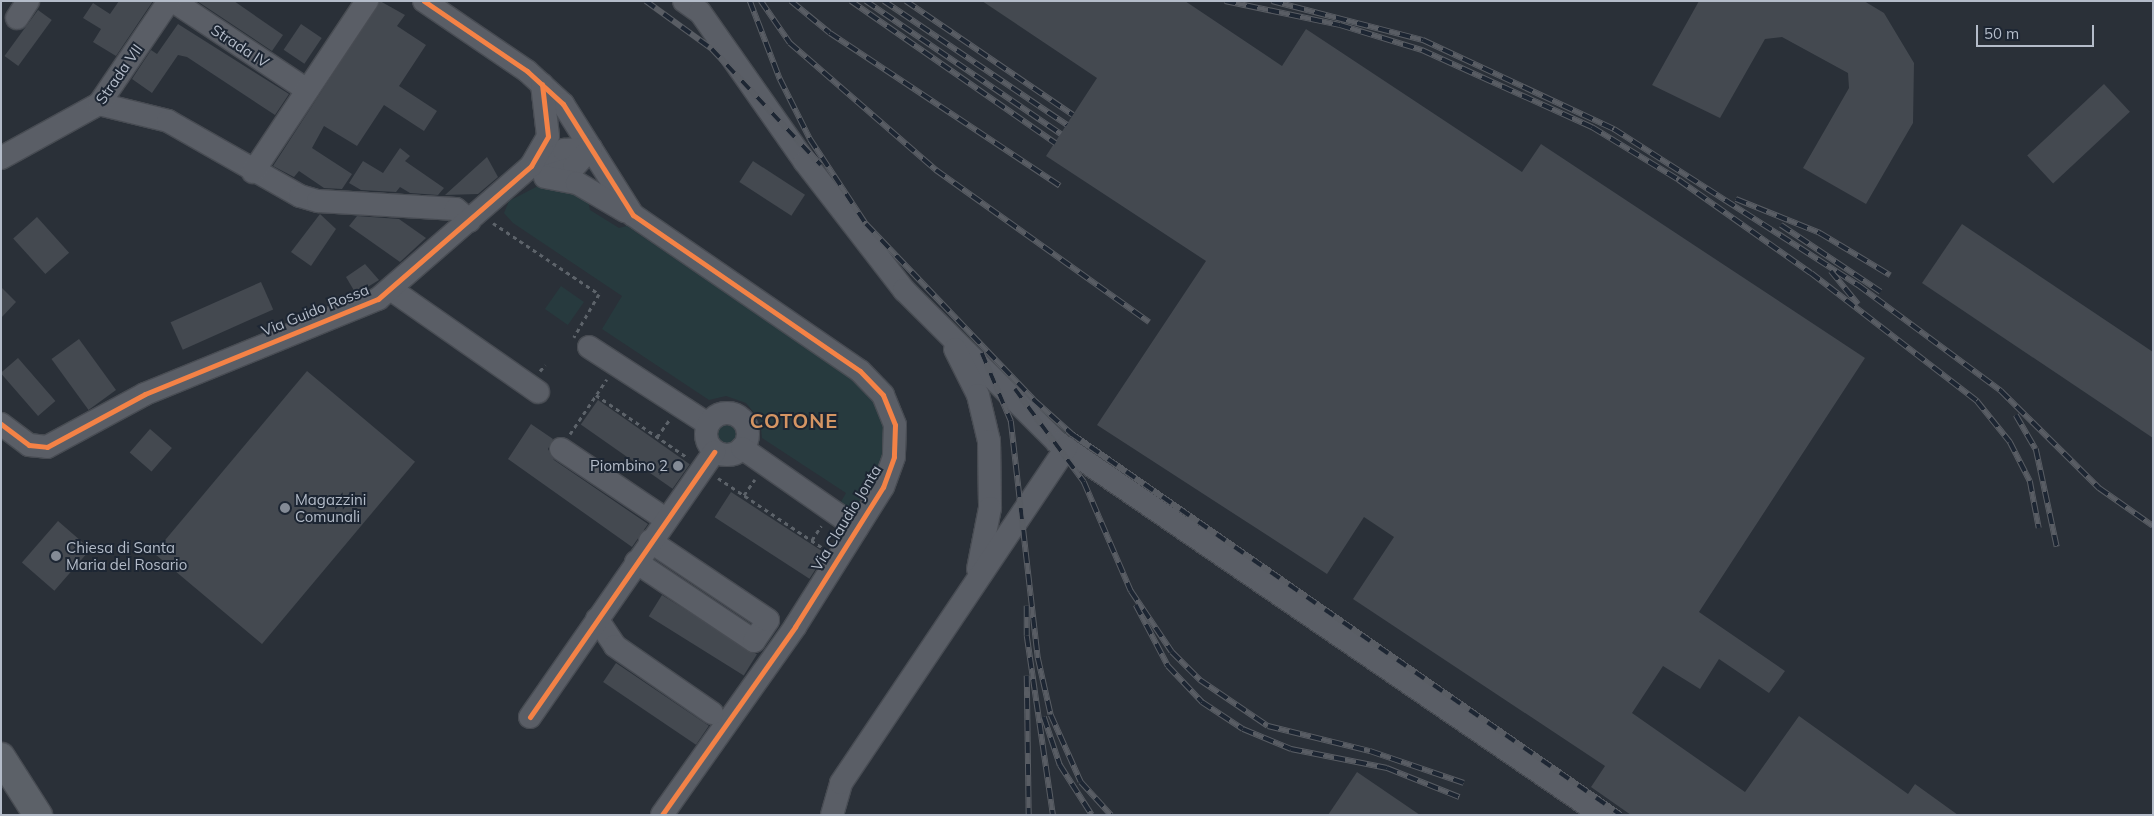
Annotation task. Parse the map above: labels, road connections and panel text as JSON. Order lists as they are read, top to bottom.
{
  "streets": {
    "street": [
      "Strada IV",
      "Strada VII",
      "Via Guido Rossa",
      "Via Claudio Jonta"
    ]
  },
  "crossings": [
    ["Via Guido Rossa", "Via Claudio Jonta"]
  ],
  "districts": ["COTONE"],
  "places": ["Piombino 2", "Magazzini Comunali", "Chiesa di Santa Maria del Rosario"],
  "scale_bar": "50 m"
}
